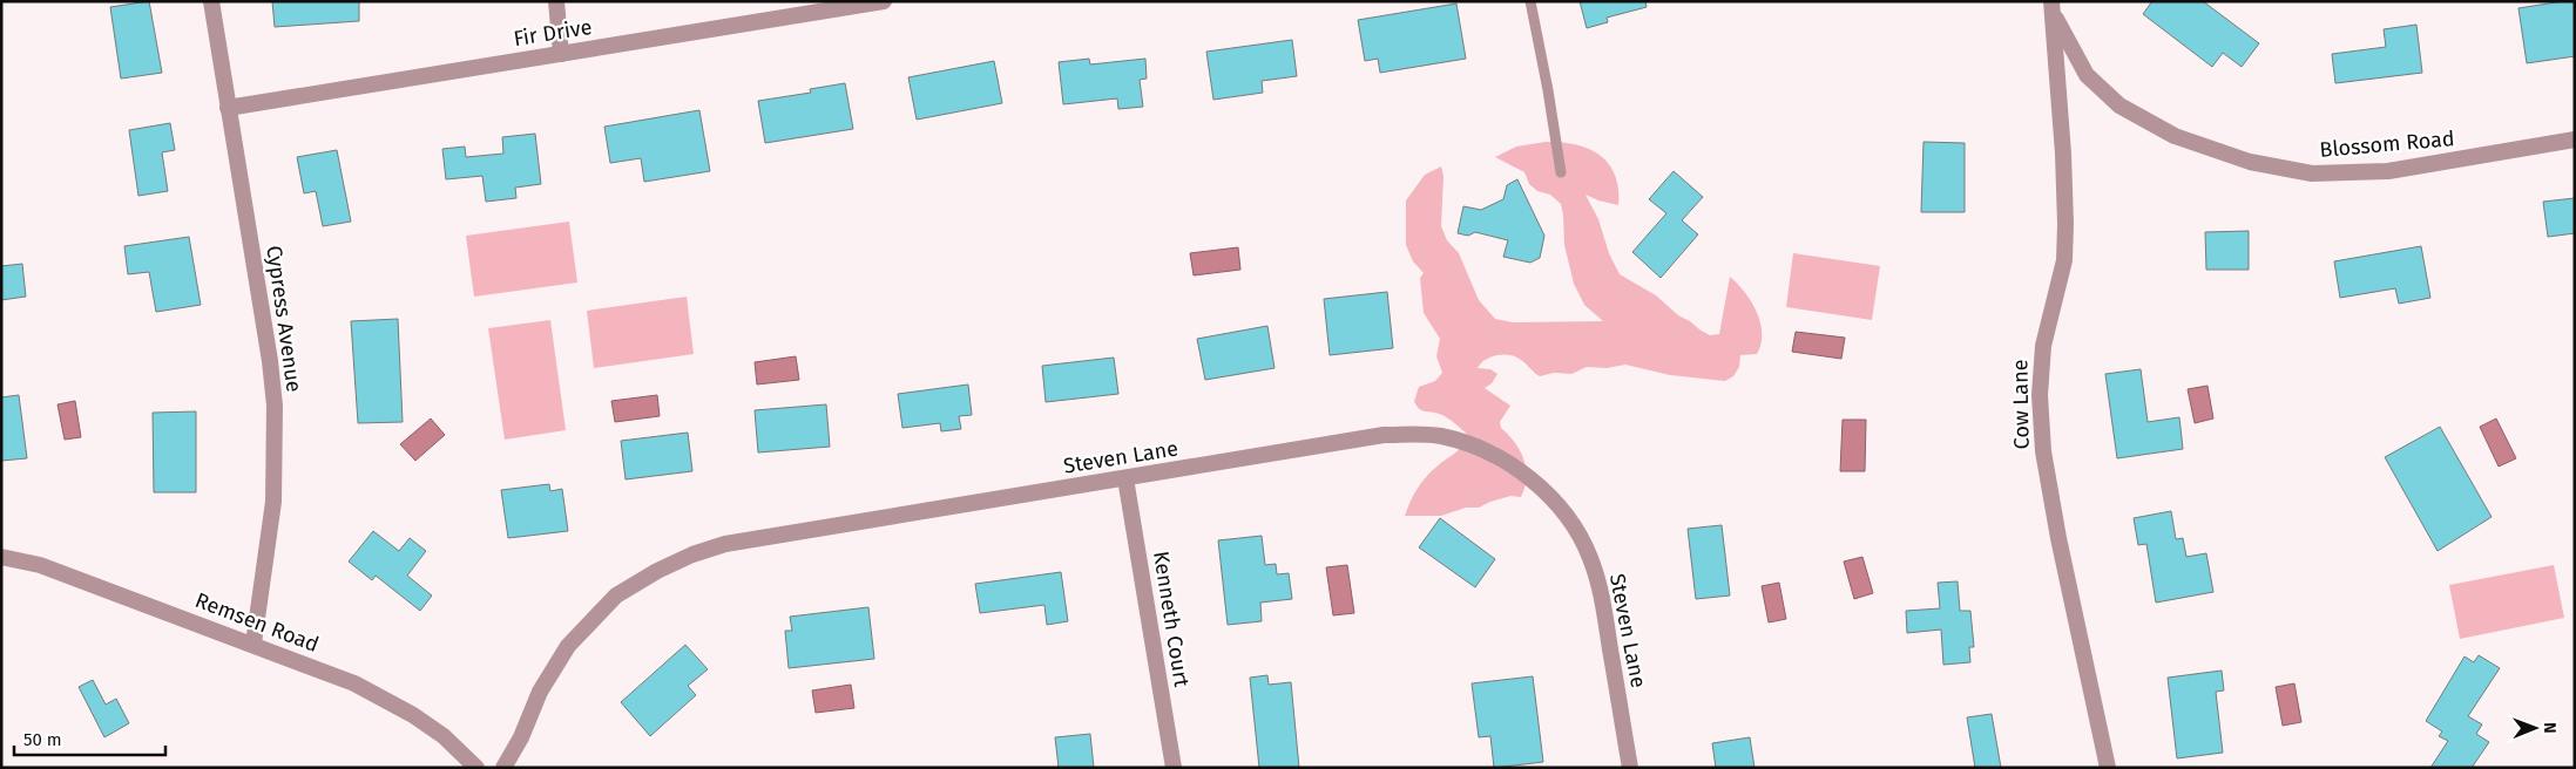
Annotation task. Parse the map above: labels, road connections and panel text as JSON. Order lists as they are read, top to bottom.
{
  "streets": {
    "street": [
      "Fir Drive",
      "Blossom Road",
      "Cypress Avenue",
      "Cow Lane",
      "Steven Lane",
      "Kenneth Court",
      "Remsen Road"
    ]
  },
  "crossings": [
    ["Fir Drive", "Cypress Avenue"],
    ["Blossom Road", "Cow Lane"],
    ["Cypress Avenue", "Remsen Road"],
    ["Steven Lane", "Kenneth Court"]
  ],
  "scale_bar": "50 m",
  "north": "right"
}
